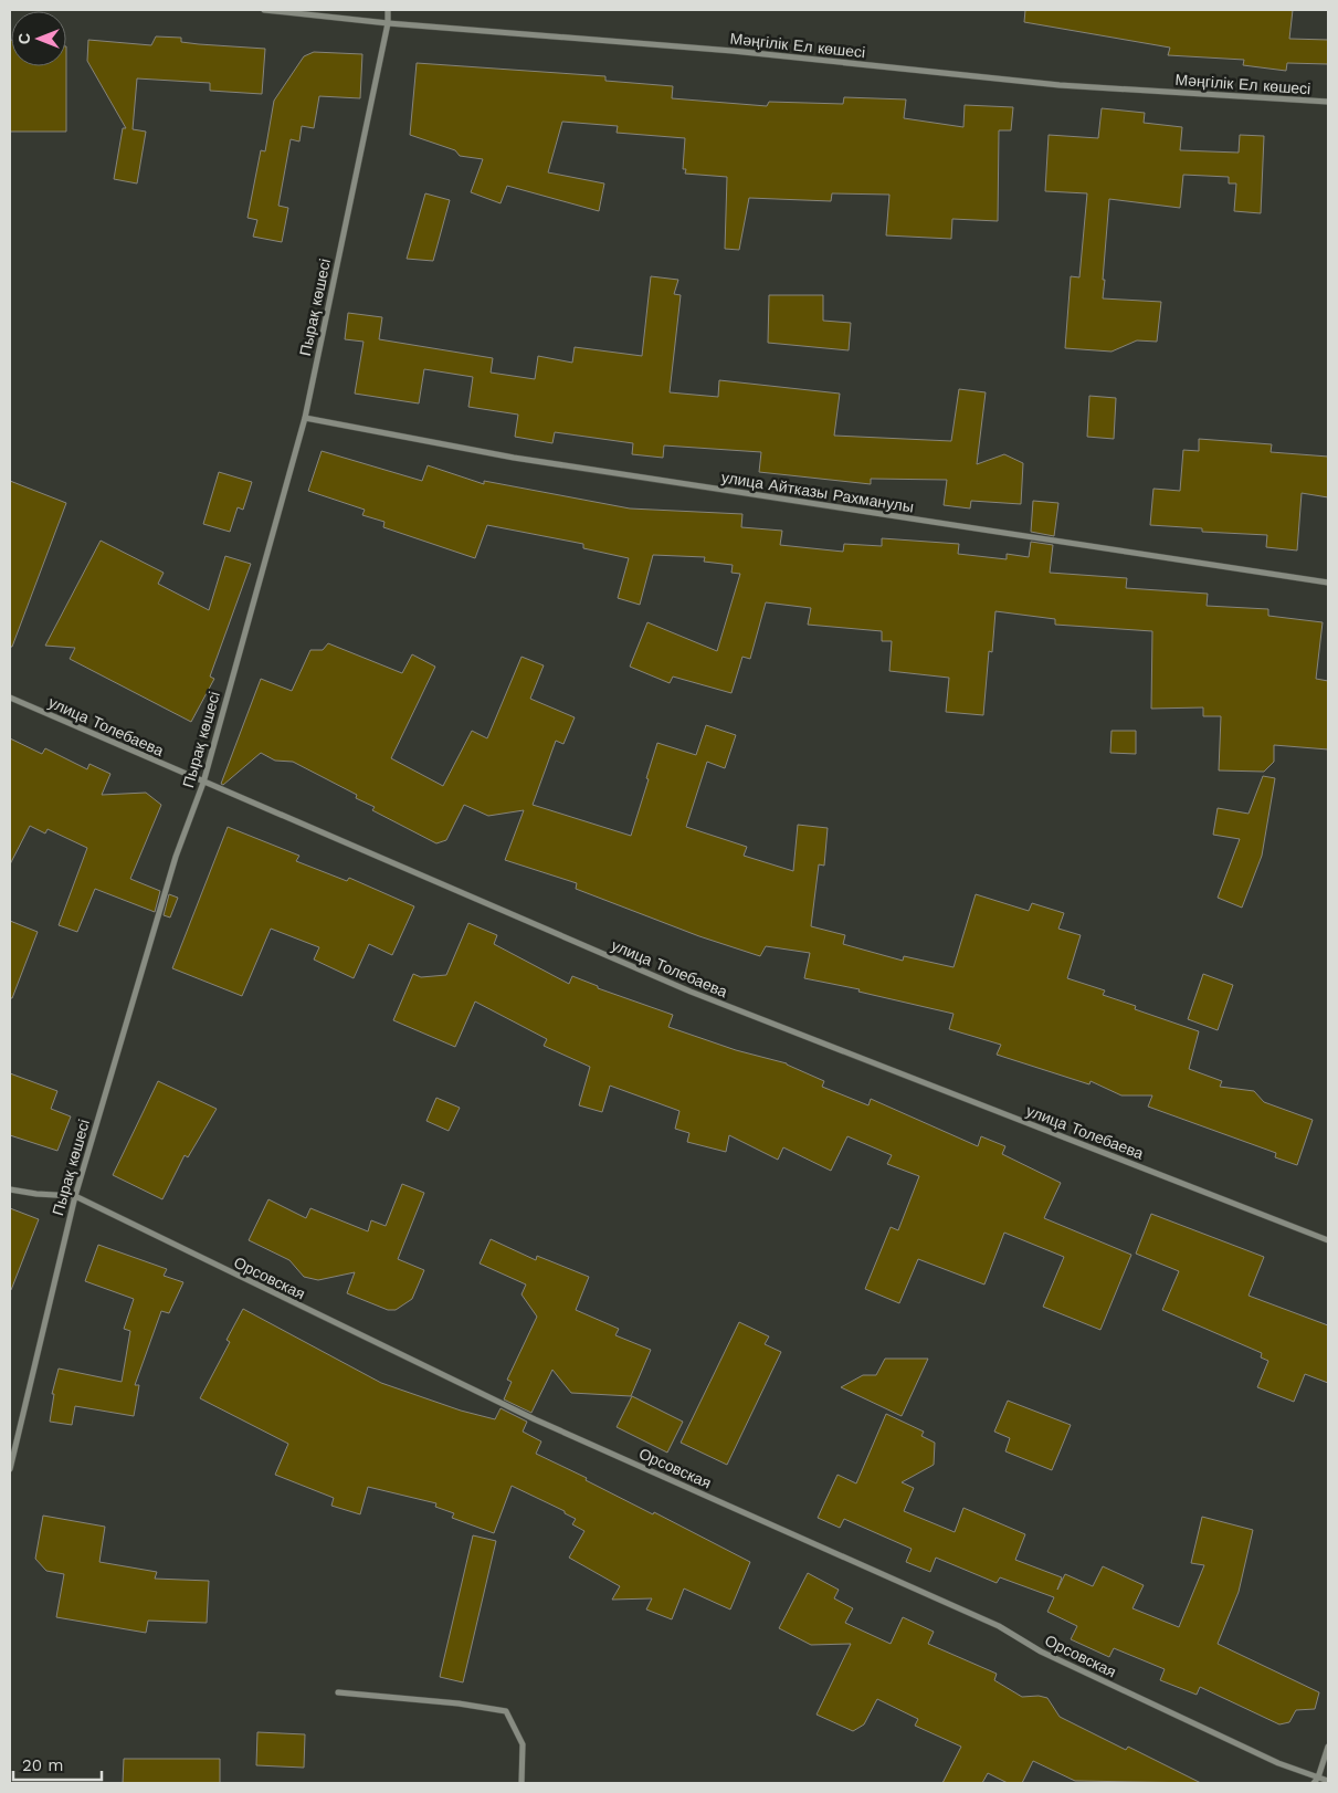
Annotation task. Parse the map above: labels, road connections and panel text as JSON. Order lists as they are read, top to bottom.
{
  "streets": {
    "street": [
      "Мәңгілік Ел көшесі",
      "Пырақ көшесі",
      "улица Айтказы Рахманулы",
      "улица Толебаева",
      "Орсовская"
    ]
  },
  "crossings": [
    ["Мәңгілік Ел көшесі", "Пырақ көшесі"],
    ["Пырақ көшесі", "улица Айтказы Рахманулы"],
    ["Пырақ көшесі", "улица Толебаева"],
    ["Пырақ көшесі", "Орсовская"]
  ],
  "scale_bar": "20 m",
  "north": "left"
}
